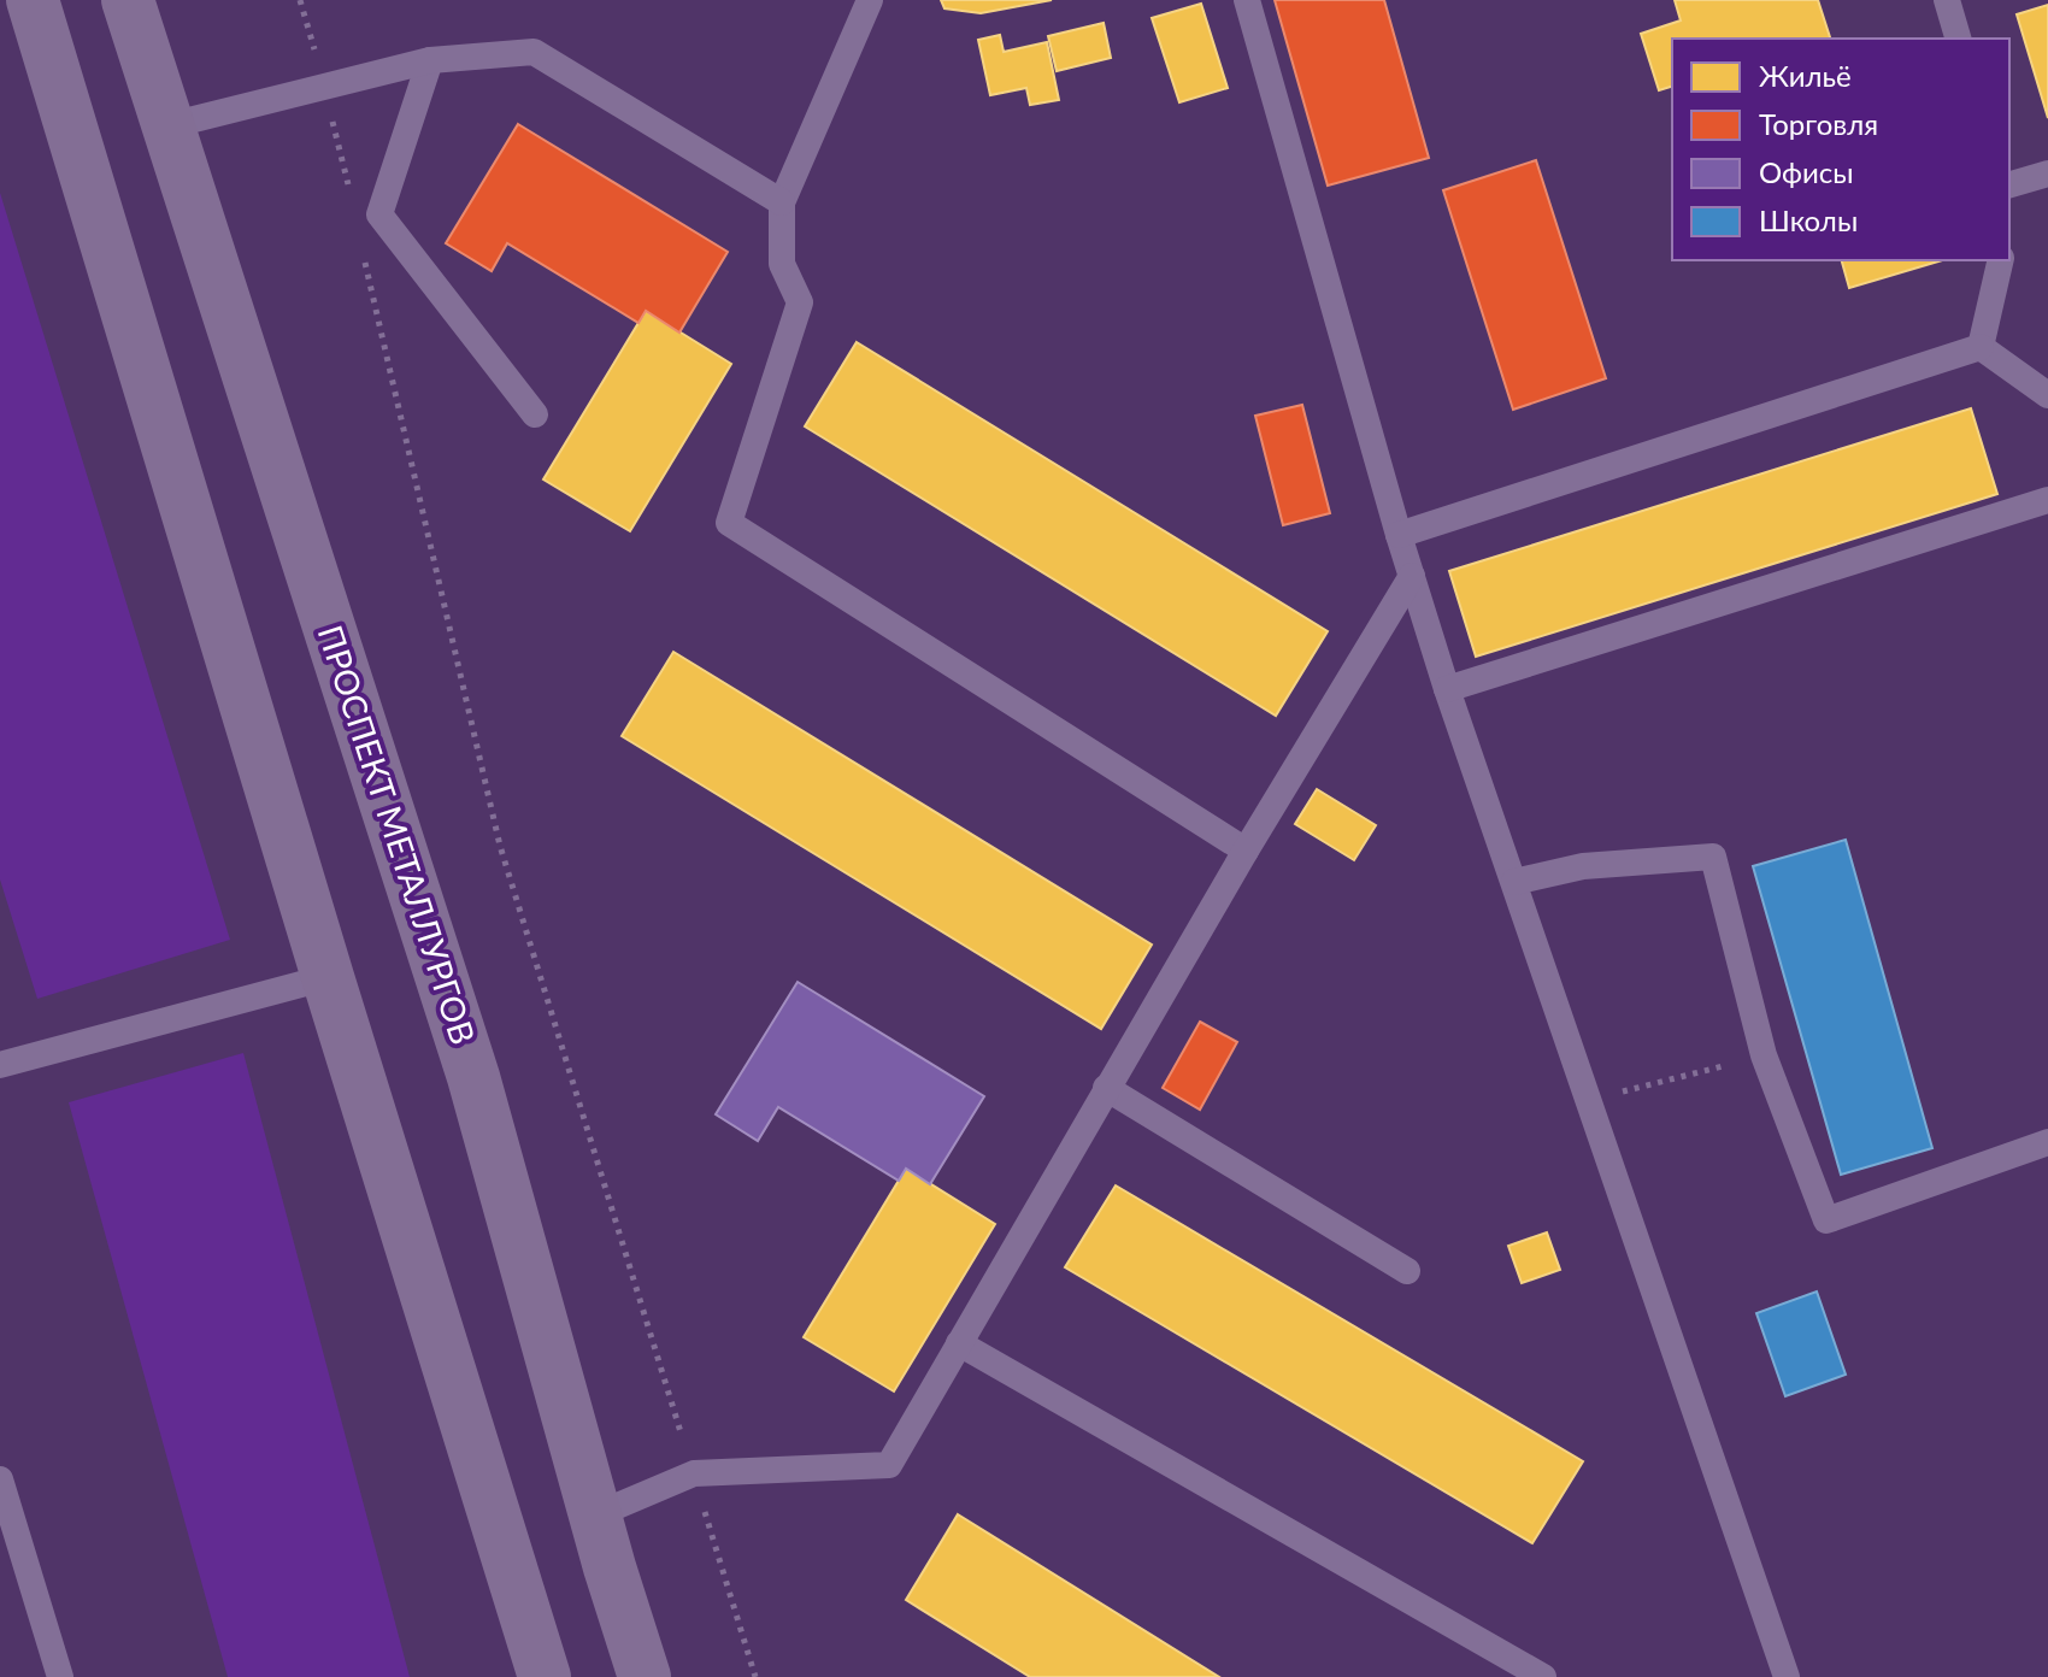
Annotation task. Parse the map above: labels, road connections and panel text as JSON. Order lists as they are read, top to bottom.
{
  "streets": {
    "main road": ["ПРОСПЕКТ МЕТАЛЛУРГОВ"]
  },
  "legend": [
    "Жильё",
    "Торговля",
    "Офисы",
    "Школы"
  ]
}
